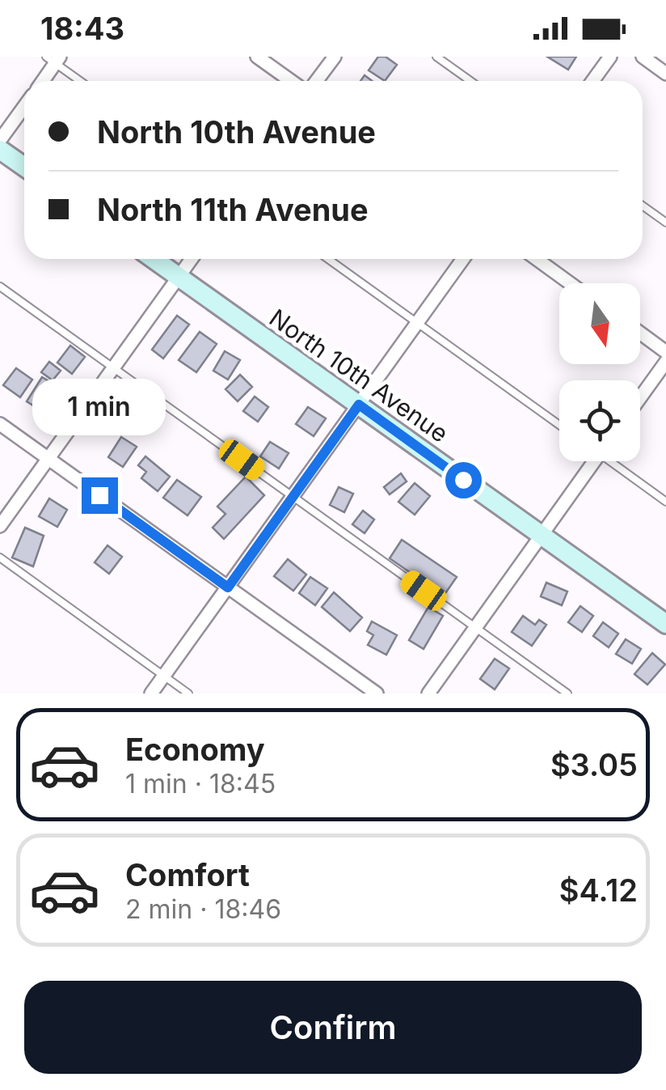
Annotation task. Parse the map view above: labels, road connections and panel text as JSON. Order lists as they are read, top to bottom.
{
  "streets": {
    "street": ["North 10th Avenue"]
  },
  "north": "bottom",
  "page": {
    "status": "18:43",
    "banner": ["North 10th Avenue", "North 11th Avenue"],
    "bubble": "1 min",
    "list": [
      {
        "name": "Economy",
        "note": "1 min · 18:45",
        "value": "$3.05"
      },
      {
        "name": "Comfort",
        "note": "2 min · 18:46",
        "value": "$4.12"
      }
    ],
    "buttons": "Confirm"
  }
}
